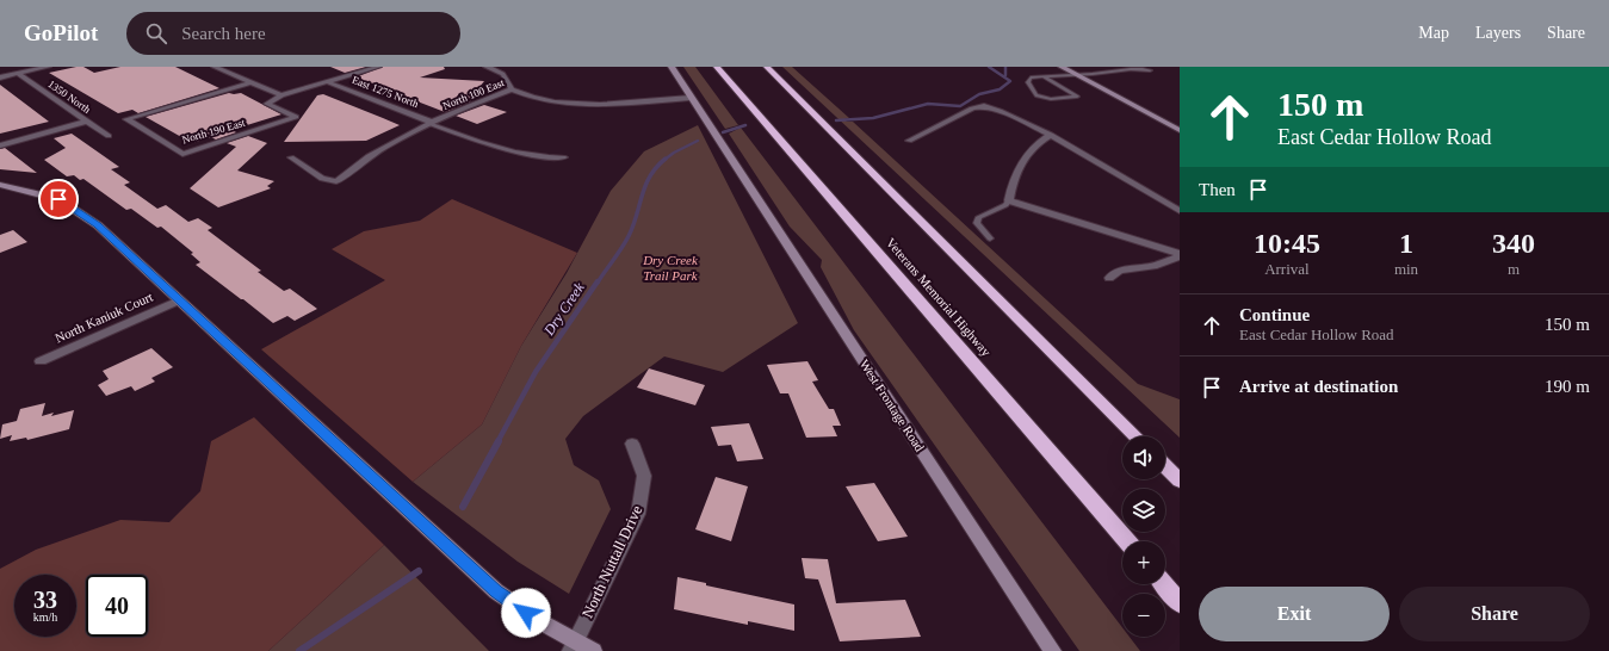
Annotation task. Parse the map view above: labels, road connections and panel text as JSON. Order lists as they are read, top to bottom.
{
  "streets": {
    "highway": ["Veterans Memorial Highway"],
    "street": [
      "East 1275 North",
      "North 100 East",
      "1350 North",
      "North 190 East",
      "North Kaniuk Court",
      "West Frontage Road",
      "North Nuttall Drive"
    ]
  },
  "crossings": [
    ["East 1275 North", "North 100 East"],
    ["North 100 East", "West Frontage Road"]
  ],
  "water": ["Dry Creek"],
  "parks": ["Dry Creek Trail Park"],
  "page": {
    "header": "GoPilot",
    "search": "Search here",
    "nav": ["Map", "Layers", "Share"],
    "turn": ["150 m", "East Cedar Hollow Road"],
    "then": "Then",
    "eta": [
      "10:45",
      "Arrival",
      "1",
      "min",
      "340",
      "m"
    ],
    "list": [
      {
        "name": "Continue",
        "note": "East Cedar Hollow Road",
        "value": "150 m"
      },
      {
        "name": "Arrive at destination",
        "value": "190 m"
      }
    ],
    "map_buttons": ["+", "−"],
    "speed": "33 km/h",
    "limit": "40",
    "buttons": ["Exit", "Share"]
  }
}
